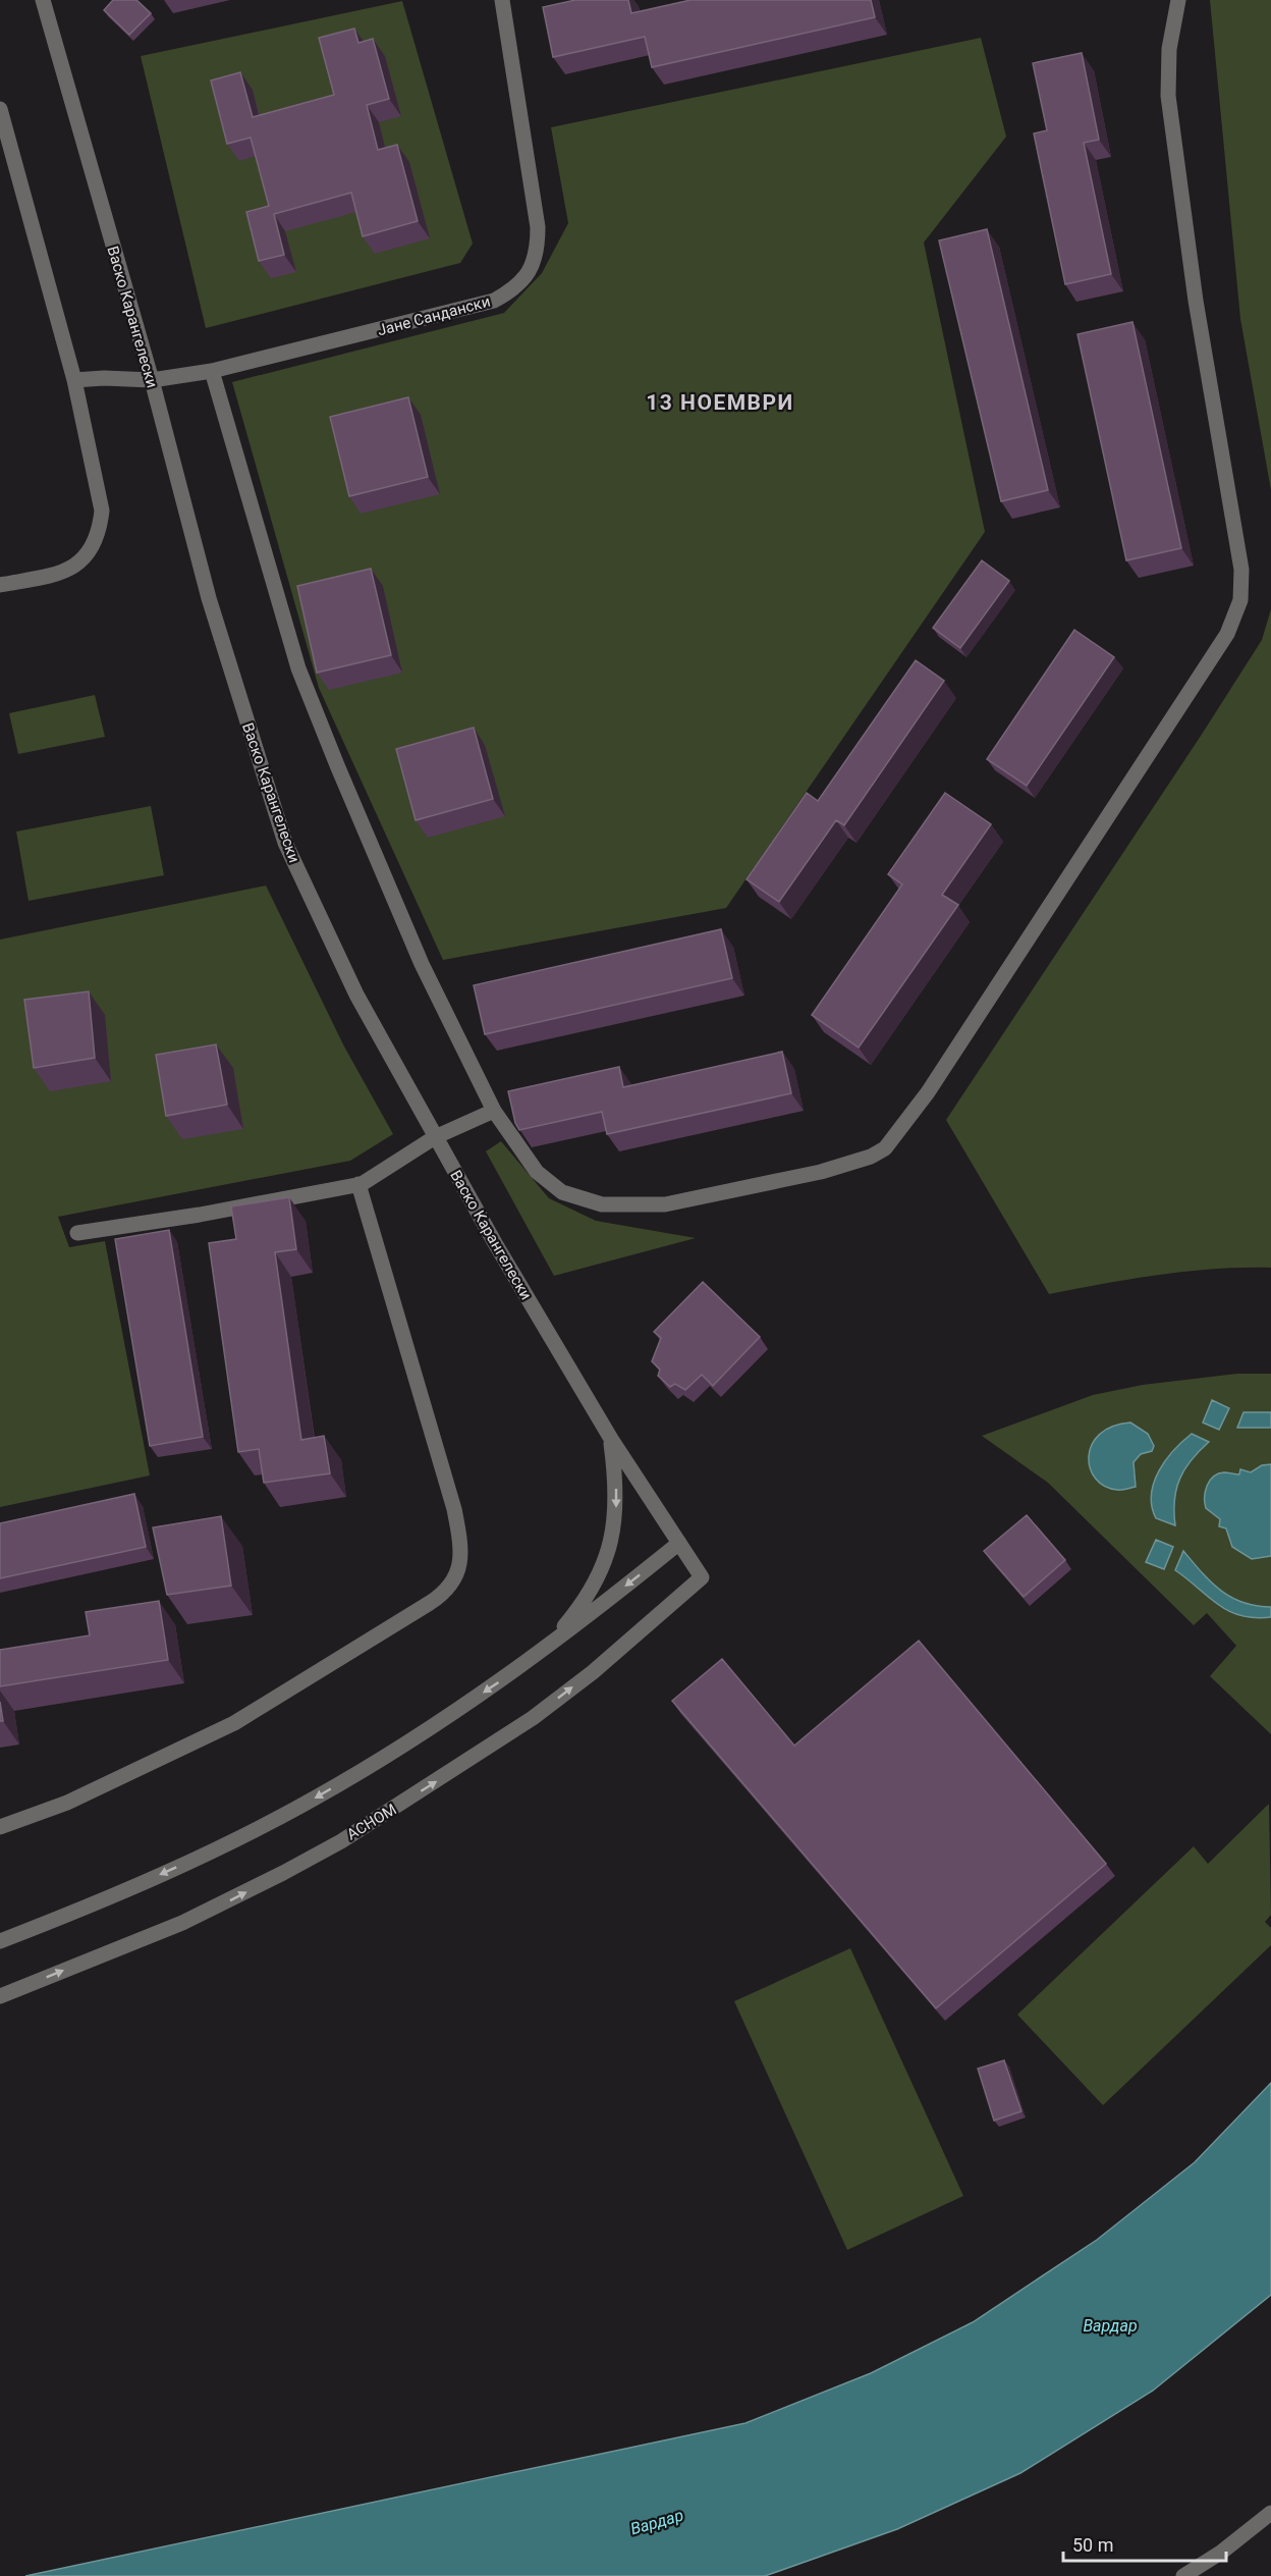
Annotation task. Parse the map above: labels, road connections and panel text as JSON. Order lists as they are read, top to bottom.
{
  "streets": {
    "street": ["Јане Сандански", "Васко Карангелески", "АСНОМ"]
  },
  "crossings": [
    ["Јане Сандански", "Васко Карангелески"],
    ["Васко Карангелески", "АСНОМ"]
  ],
  "districts": ["13 НОЕМВРИ"],
  "water": ["Вардар"],
  "scale_bar": "50 m"
}
